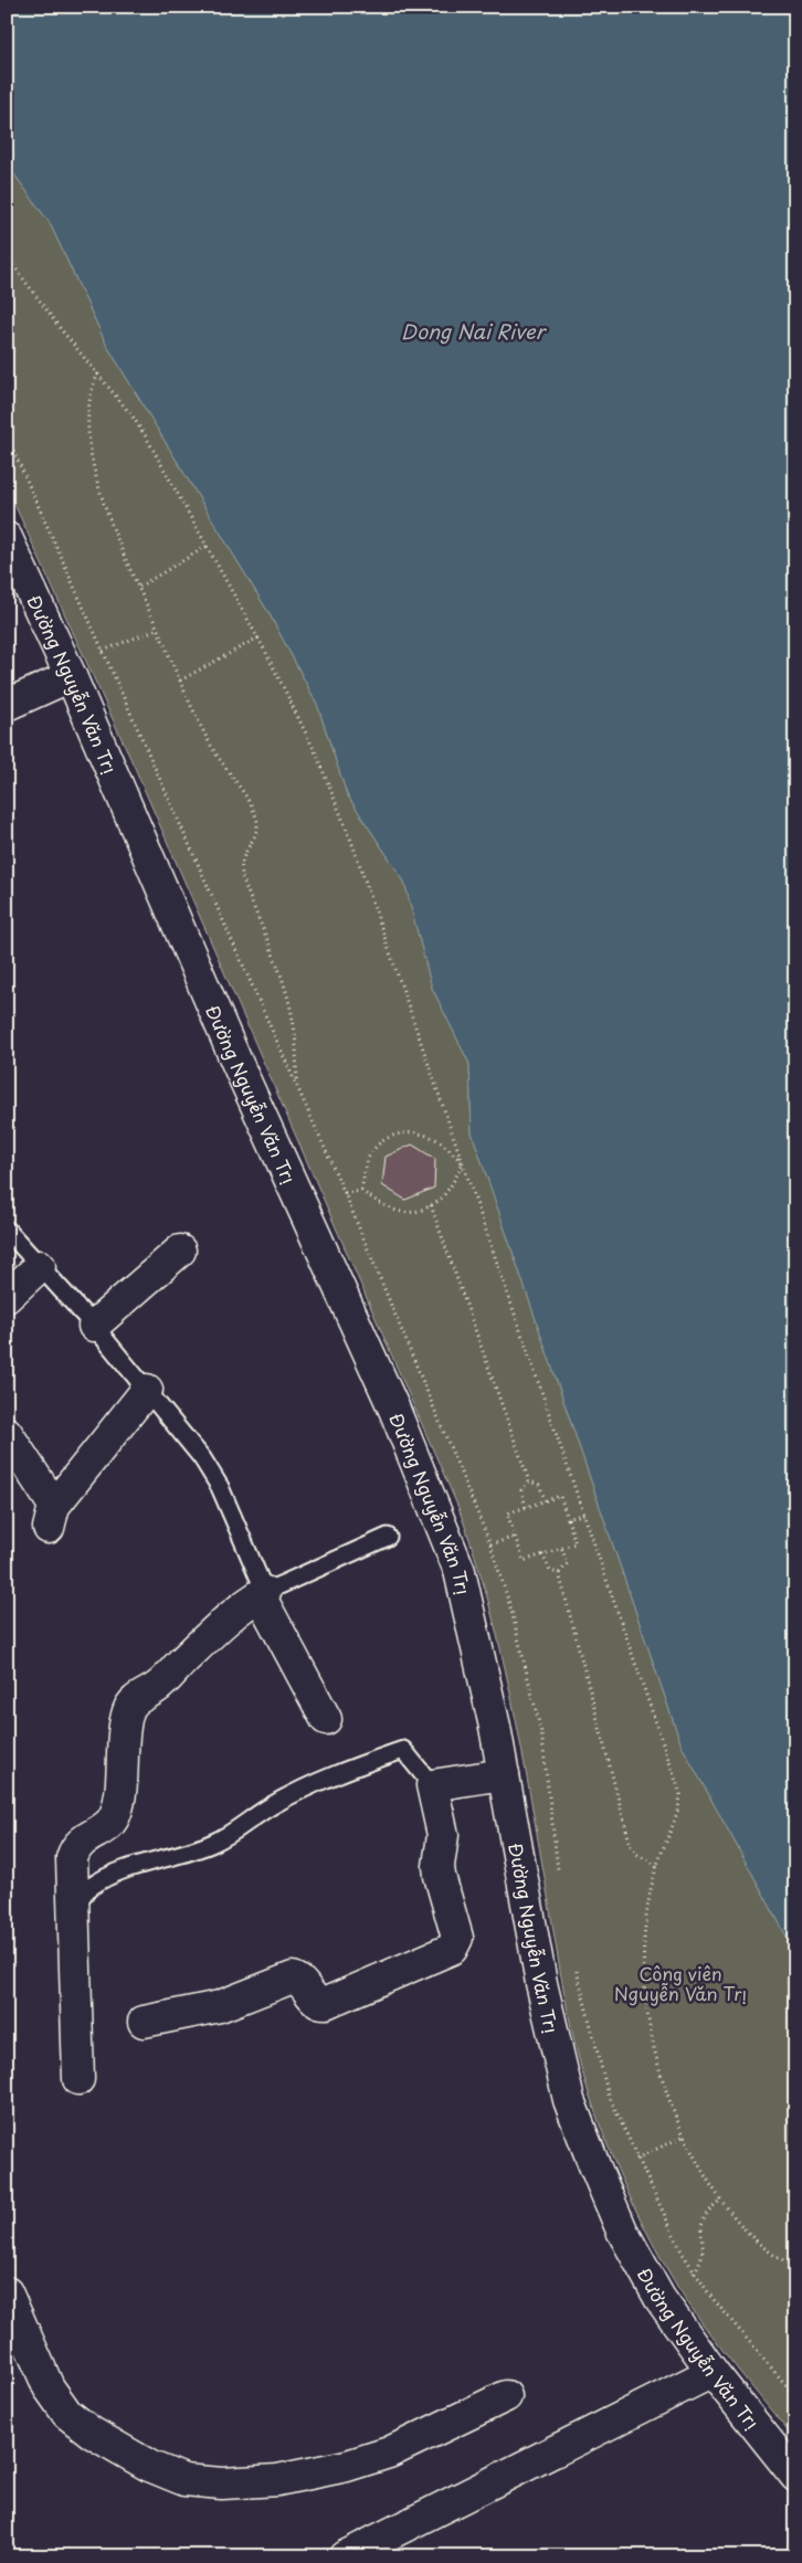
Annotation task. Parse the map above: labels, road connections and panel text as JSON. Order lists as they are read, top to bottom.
{
  "streets": {
    "street": ["Đường Nguyễn Văn Trị"]
  },
  "water": ["Dong Nai River"],
  "parks": ["Công viên Nguyễn Văn Trị"]
}
